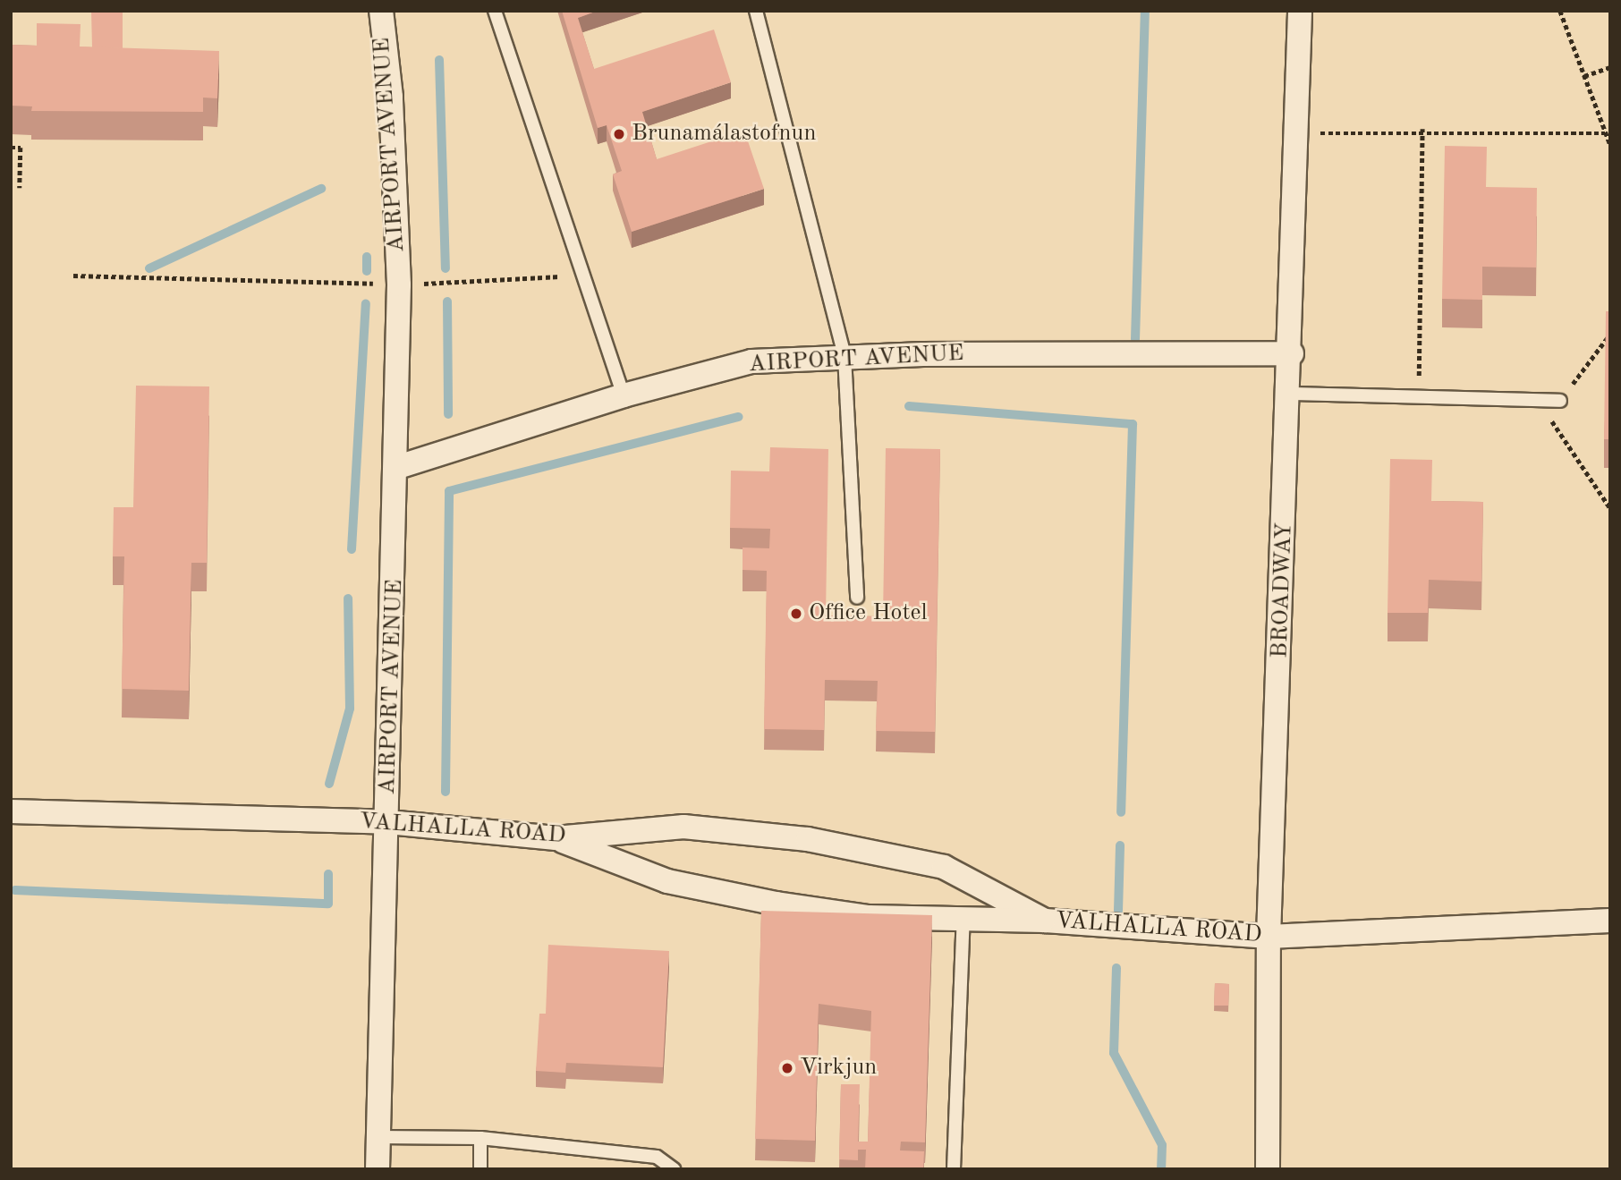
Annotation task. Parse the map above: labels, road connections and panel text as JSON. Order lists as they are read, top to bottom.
{
  "streets": {
    "street": ["AIRPORT AVENUE", "BROADWAY", "VALHALLA ROAD"]
  },
  "crossings": [
    ["AIRPORT AVENUE", "BROADWAY"],
    ["AIRPORT AVENUE", "VALHALLA ROAD"],
    ["BROADWAY", "VALHALLA ROAD"]
  ],
  "places": ["Brunamálastofnun", "Office Hotel", "Virkjun"]
}
